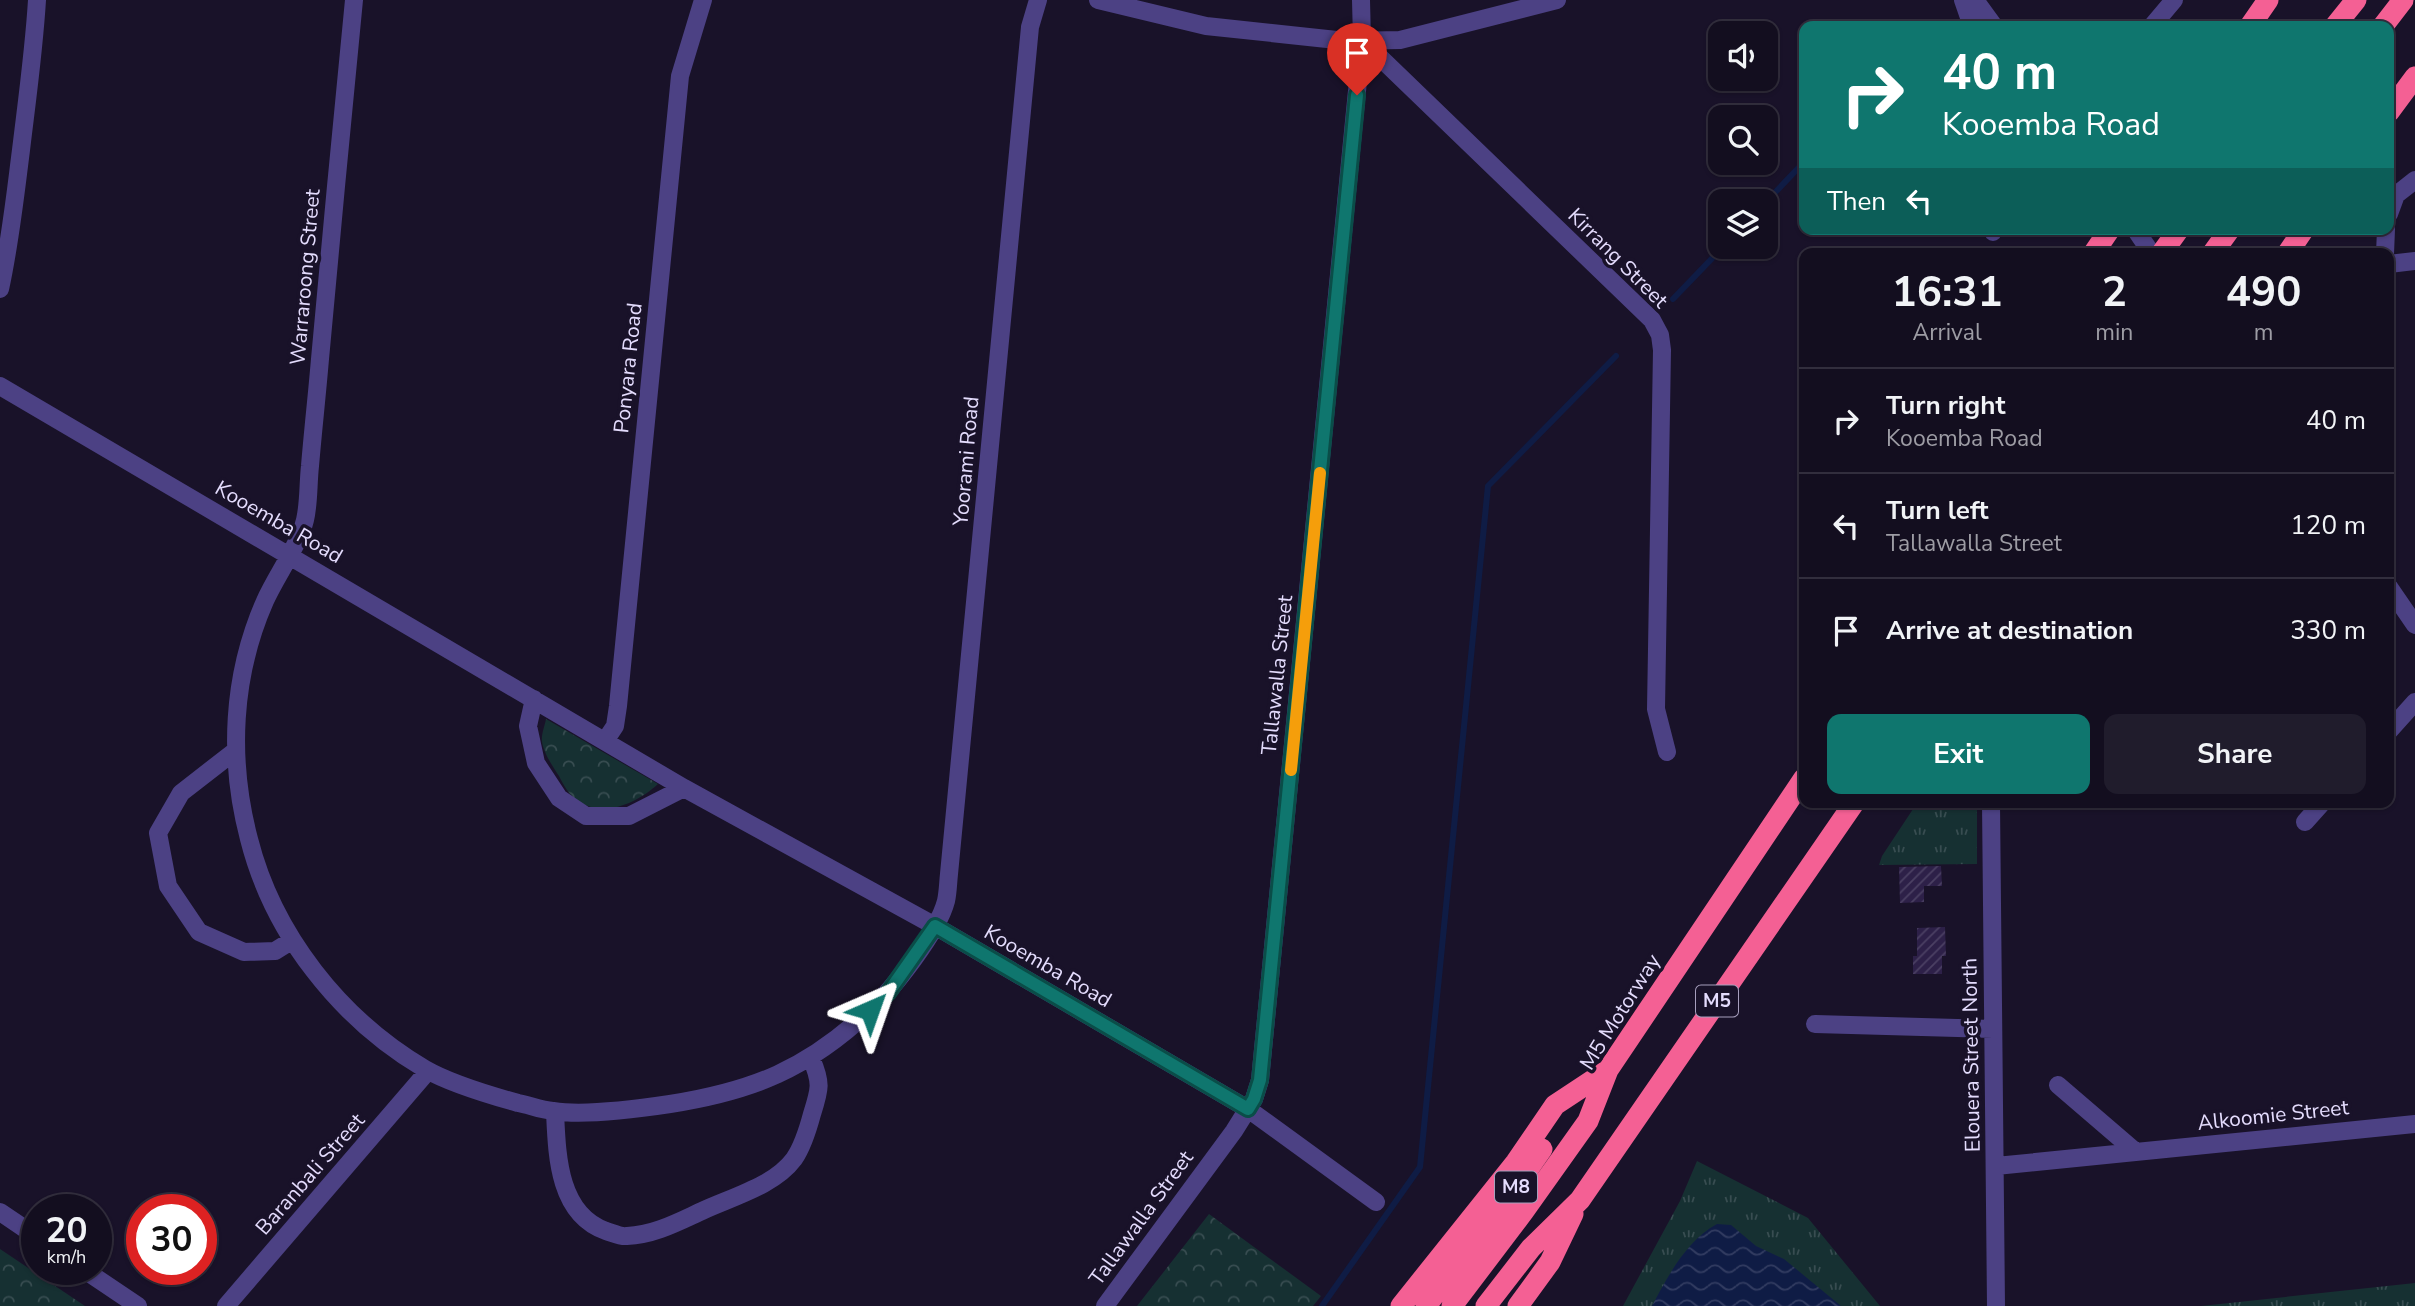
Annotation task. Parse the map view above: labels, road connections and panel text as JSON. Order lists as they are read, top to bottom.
{
  "streets": {
    "highway": ["M5", "M5 Motorway", "M8"],
    "street": [
      "Kirrang Street",
      "Warraroong Street",
      "Ponyara Road",
      "Yoorami Road",
      "Kooemba Road",
      "Tallawalla Street",
      "Elouera Street North",
      "Alkoomie Street",
      "Baranbali Street"
    ]
  },
  "crossings": [
    ["Kirrang Street", "Tallawalla Street"],
    ["Warraroong Street", "Yoorami Road"],
    ["Warraroong Street", "Kooemba Road"],
    ["Warraroong Street", "Baranbali Street"],
    ["Ponyara Road", "Kooemba Road"],
    ["Yoorami Road", "Kooemba Road"],
    ["Yoorami Road", "Baranbali Street"],
    ["Kooemba Road", "Tallawalla Street"],
    ["M5 Motorway", "M8"],
    ["Elouera Street North", "Alkoomie Street"]
  ],
  "page": {
    "turn": ["40 m", "Kooemba Road"],
    "then": "Then",
    "eta": [
      "16:31",
      "Arrival",
      "2",
      "min",
      "490",
      "m"
    ],
    "list": [
      {
        "name": "Turn right",
        "note": "Kooemba Road",
        "value": "40 m"
      },
      {
        "name": "Turn left",
        "note": "Tallawalla Street",
        "value": "120 m"
      },
      {
        "name": "Arrive at destination",
        "value": "330 m"
      }
    ],
    "buttons": ["Exit", "Share"],
    "speed": "20 km/h",
    "limit": "30"
  }
}
